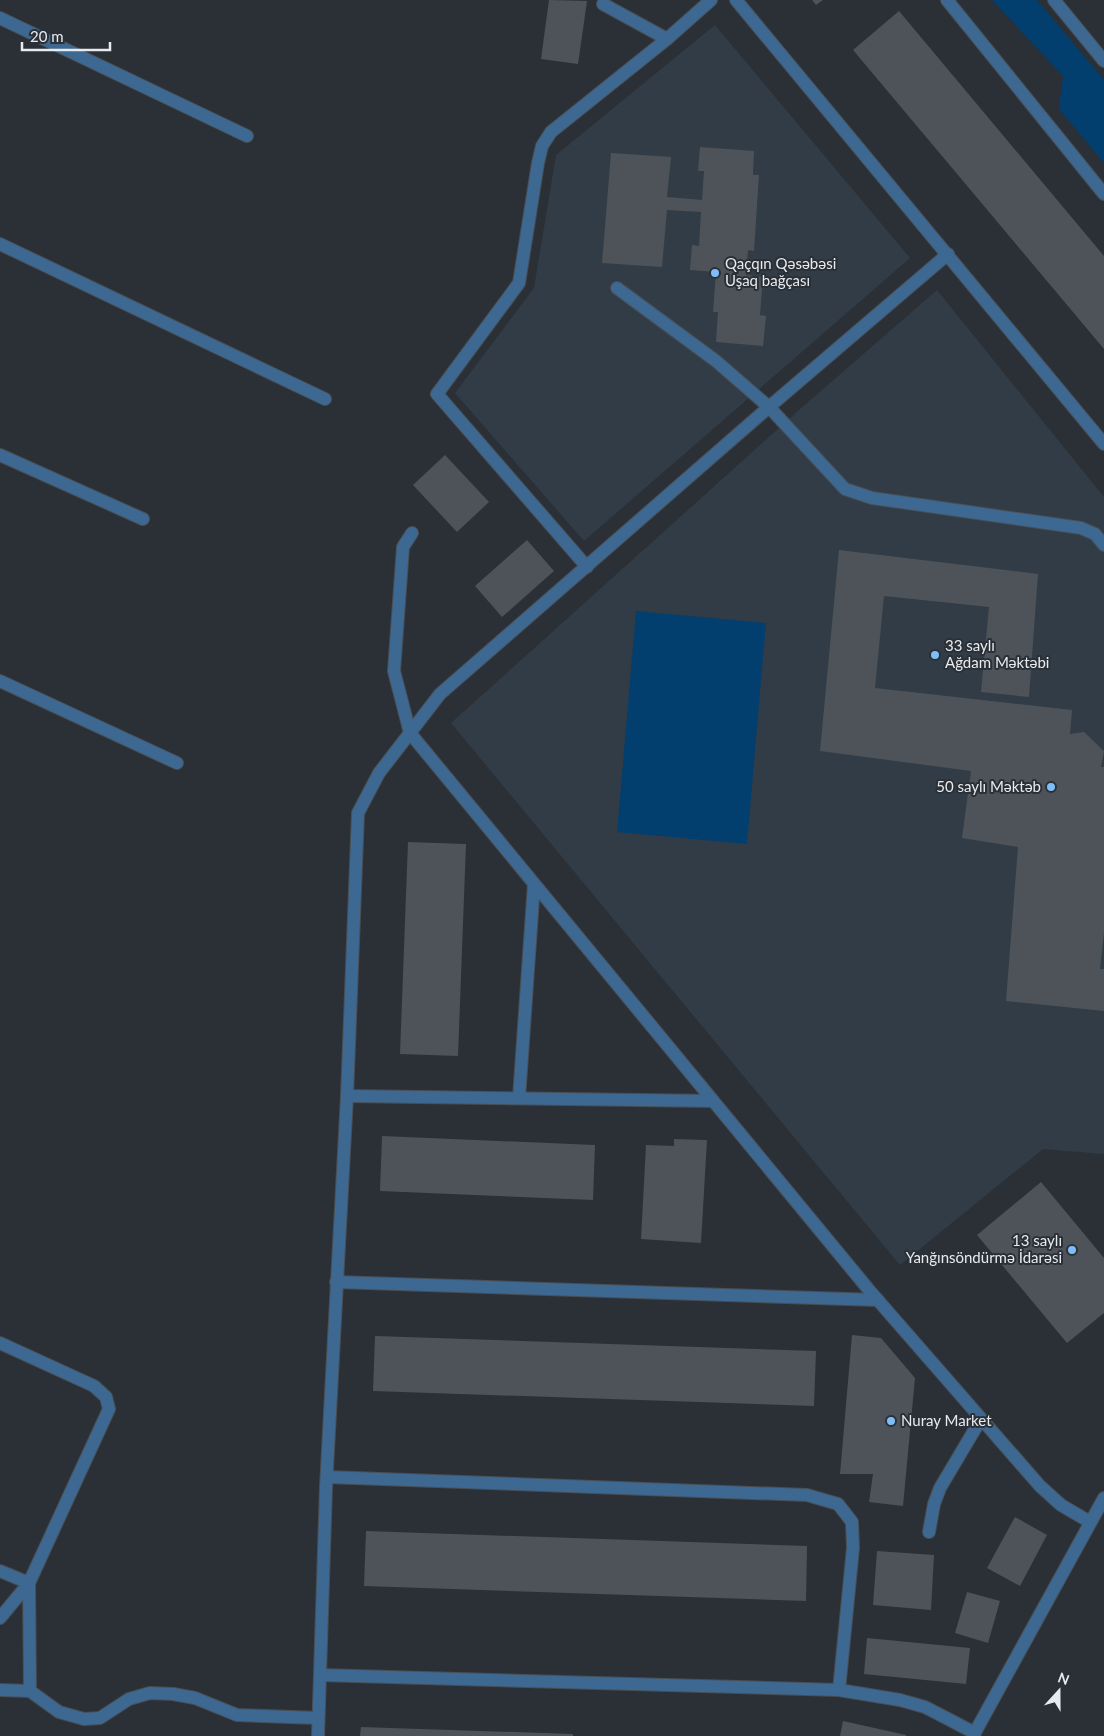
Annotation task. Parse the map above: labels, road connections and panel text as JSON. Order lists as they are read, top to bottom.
{
  "places": [
    "Qaçqın Qəsəbəsi Uşaq bağçası",
    "33 saylı Ağdam Məktəbi",
    "50 saylı Məktəb",
    "13 saylı Yanğınsöndürmə İdarəsi",
    "Nuray Market"
  ],
  "scale_bar": "20 m",
  "north": "top"
}
